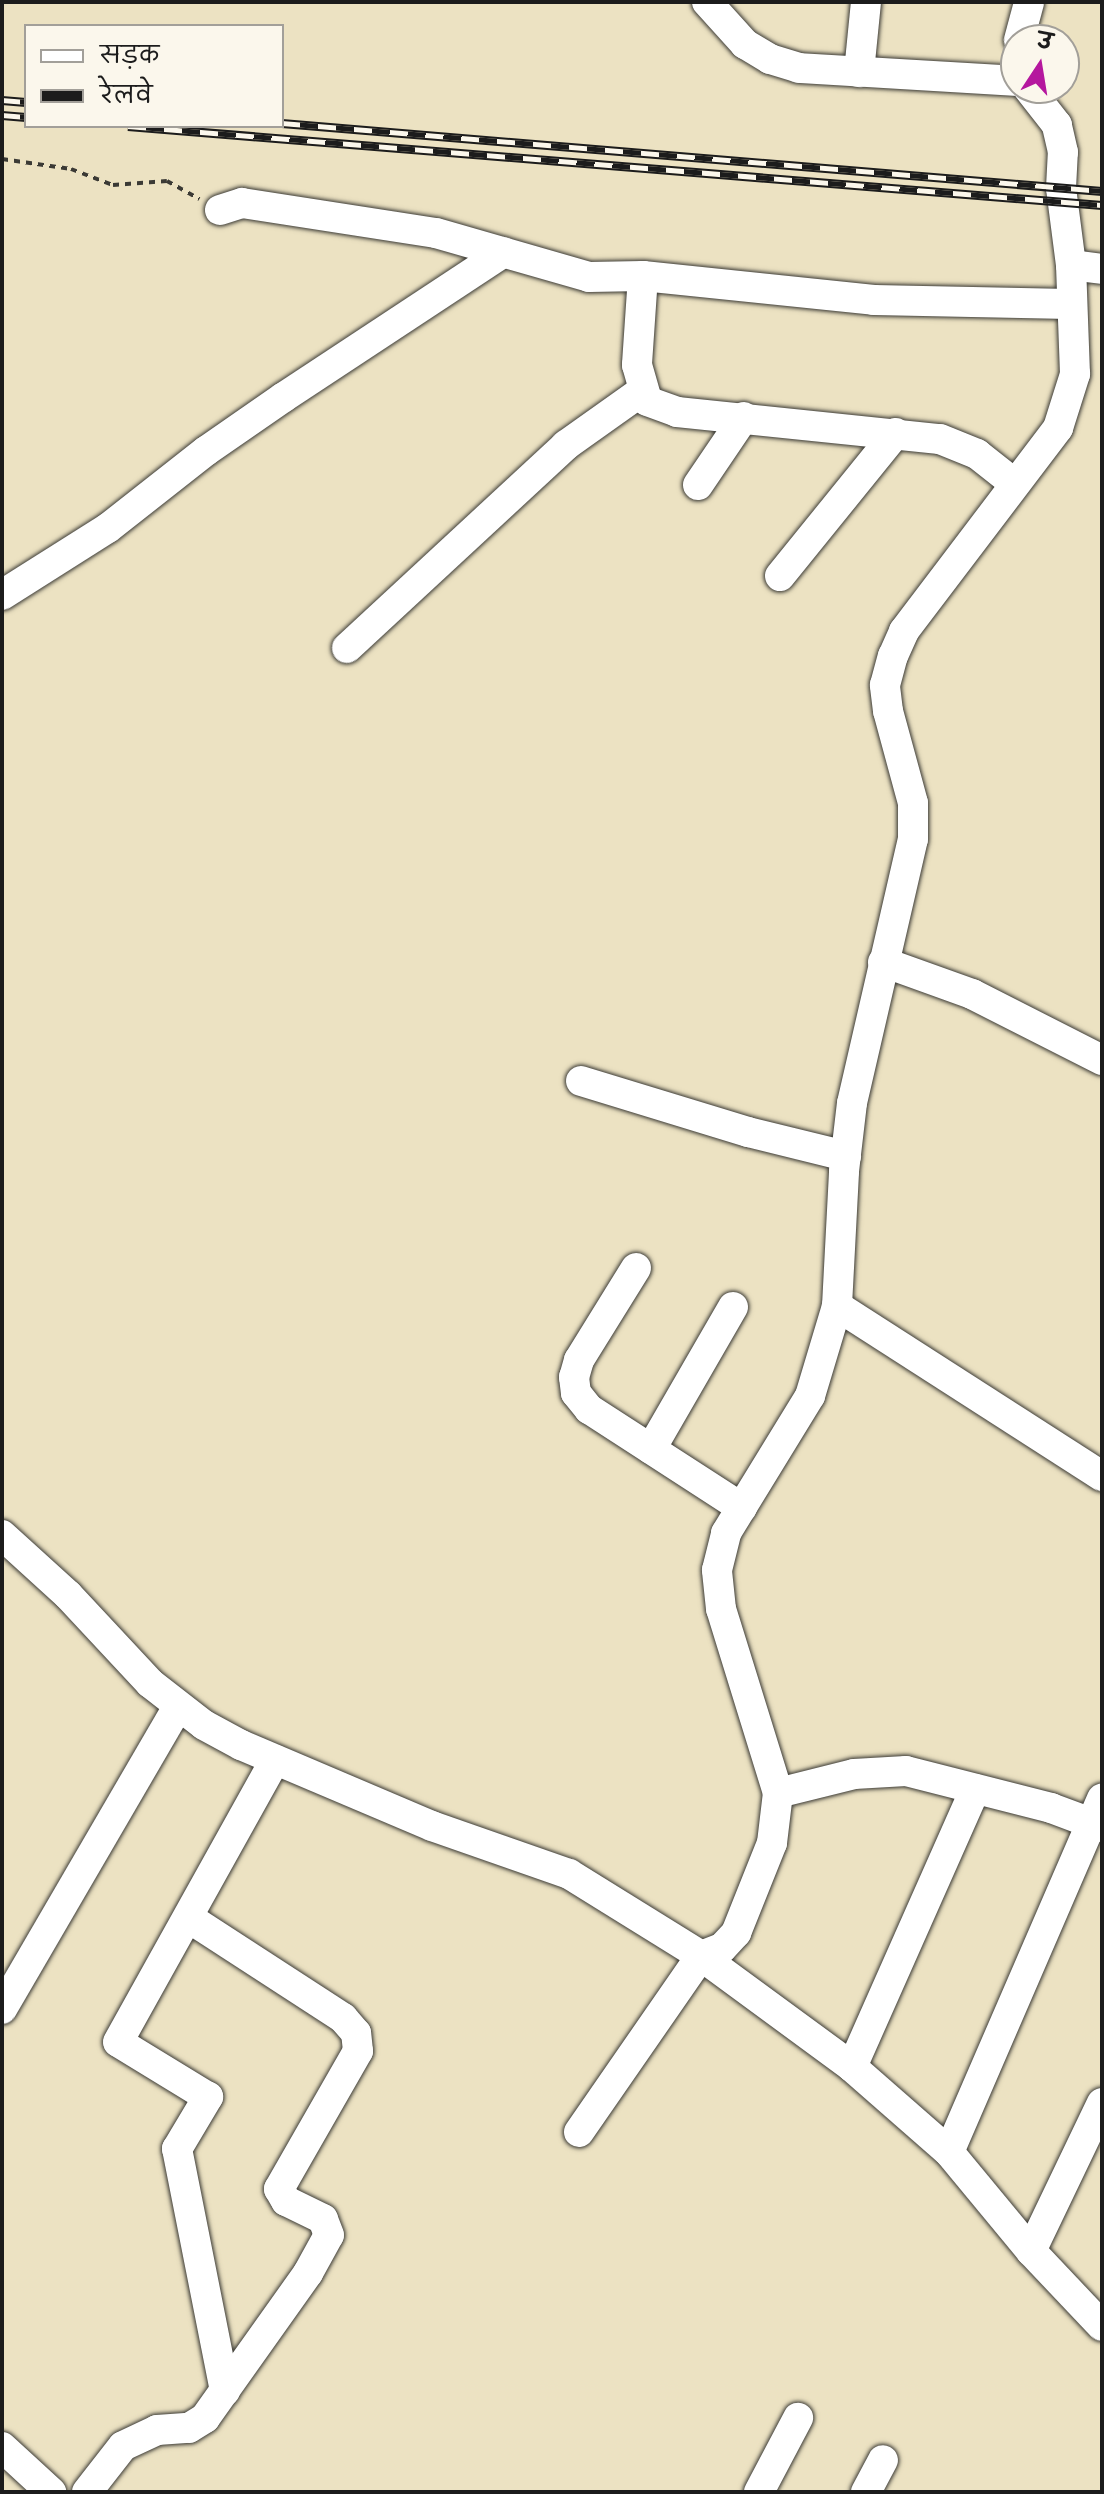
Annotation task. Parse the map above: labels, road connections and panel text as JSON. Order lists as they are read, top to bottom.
{
  "legend": ["सड़क", "रेलवे"],
  "north": "top"
}
